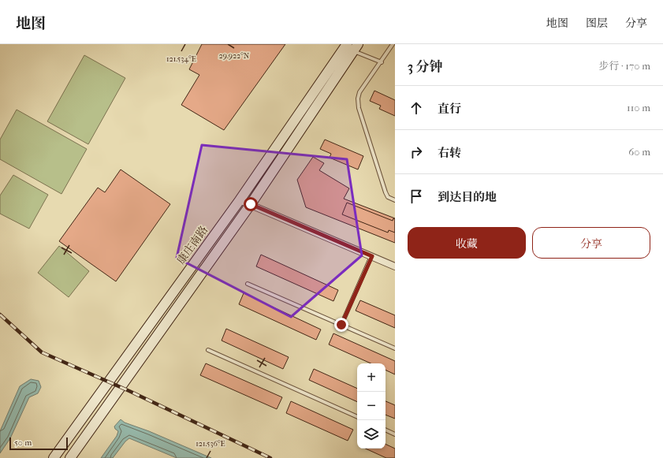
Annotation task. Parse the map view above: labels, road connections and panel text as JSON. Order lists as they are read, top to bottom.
{
  "streets": {
    "main road": ["康庄南路"]
  },
  "scale_bar": "50 m",
  "page": {
    "header": "地图",
    "nav": ["地图", "图层", "分享"],
    "heading": ["3 分钟", "步行 · 170 m"],
    "list": [
      ["直行", "110 m"],
      ["右转", "60 m"],
      "到达目的地"
    ],
    "buttons": ["收藏", "分享"],
    "map_buttons": ["+", "−"],
    "scale": "50 m"
  },
  "coordinates": ["29.922°N", "121.534°E", "121.536°E"]
}
